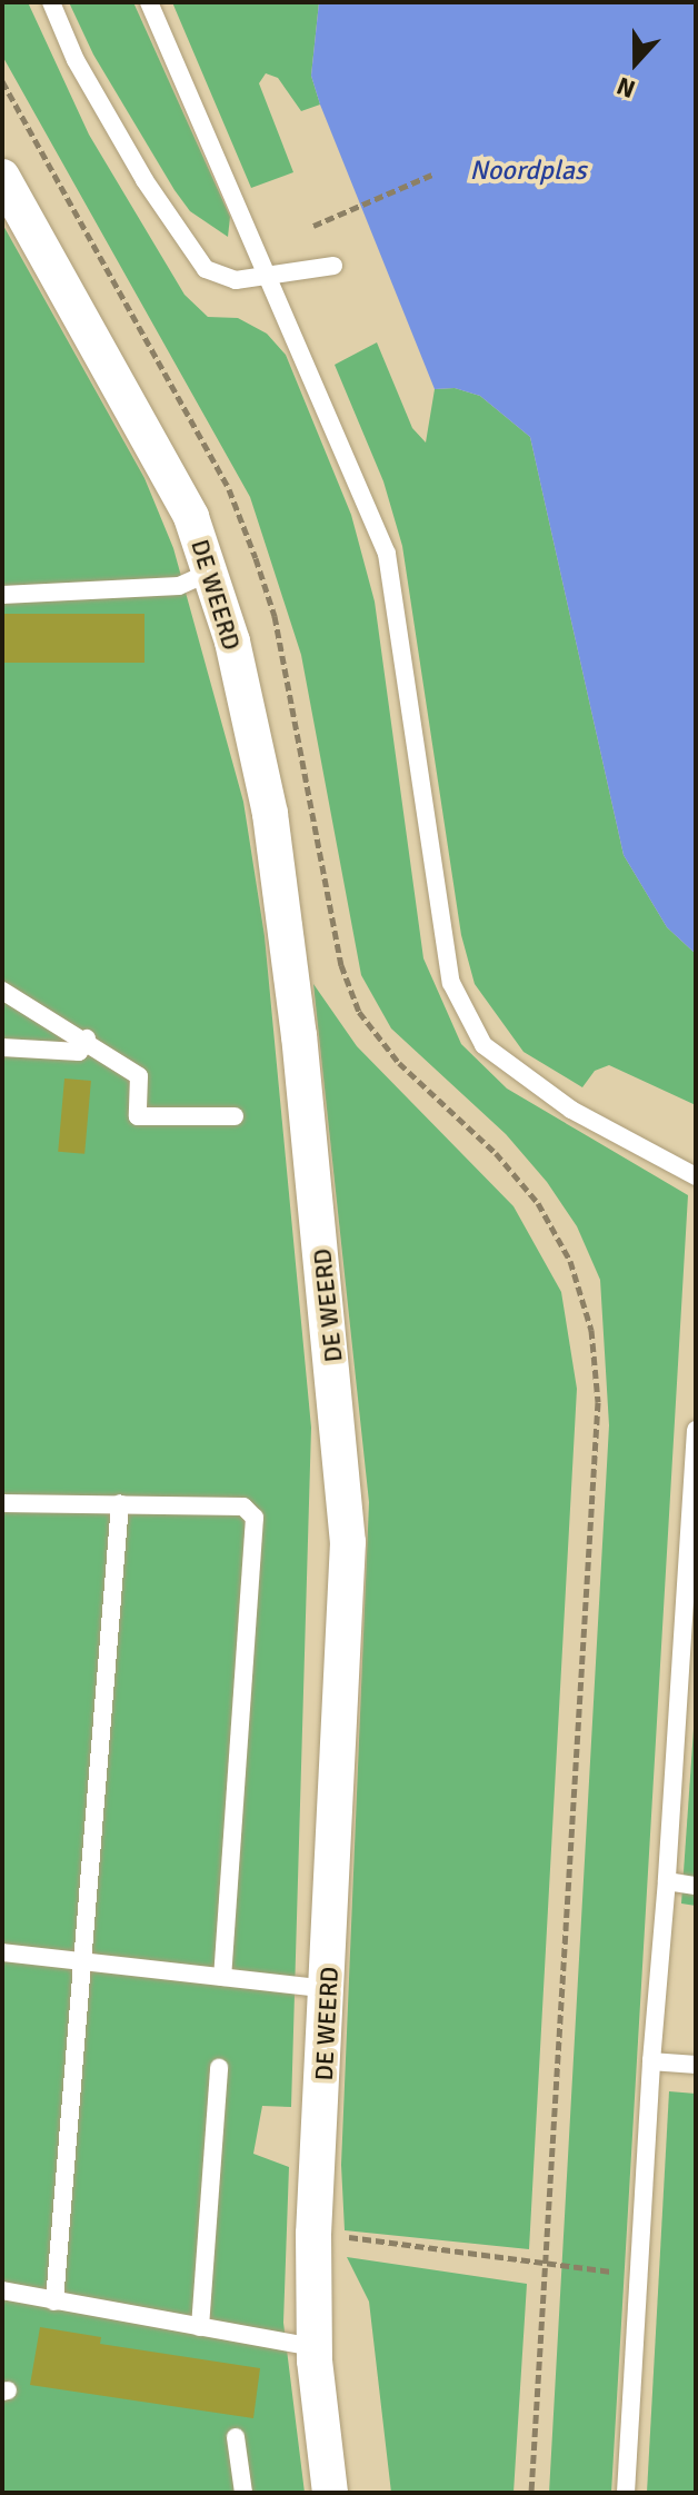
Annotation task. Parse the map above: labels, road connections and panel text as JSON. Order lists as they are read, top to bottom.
{
  "streets": {
    "street": ["DE WEERD"]
  },
  "water": ["Noordplas"],
  "north": "bottom"
}
